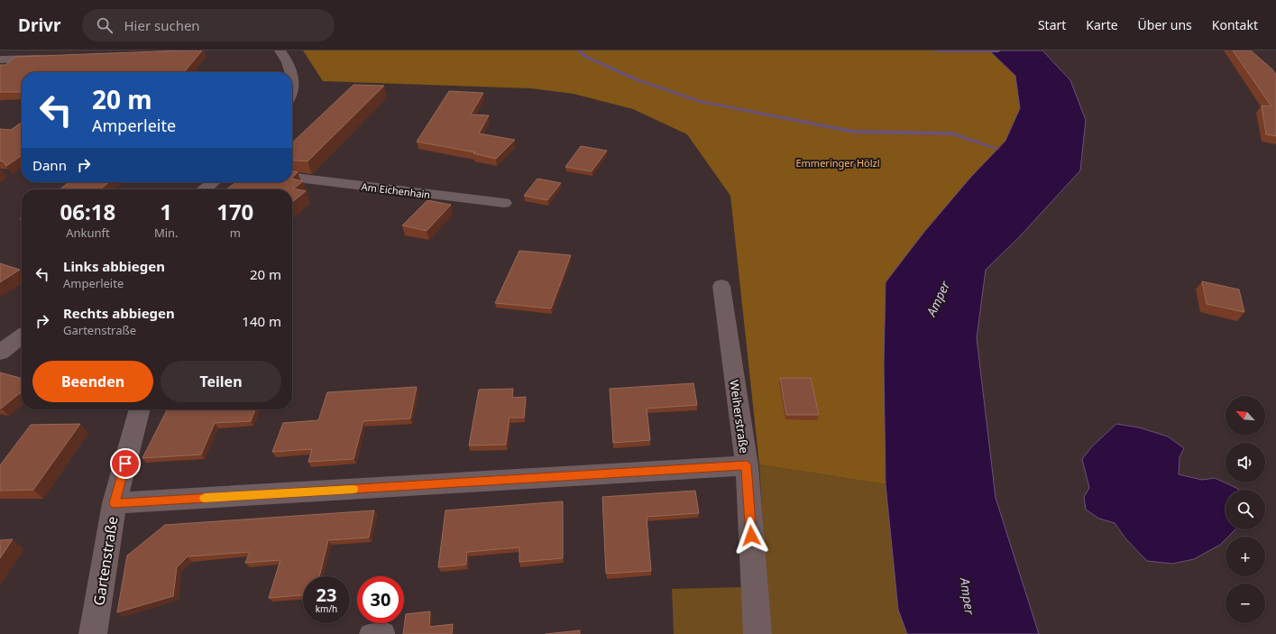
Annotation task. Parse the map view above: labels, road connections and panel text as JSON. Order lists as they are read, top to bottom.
{
  "streets": {
    "street": ["Am Eichenhain", "Weiherstraße", "Gartenstraße"]
  },
  "water": ["Amper"],
  "parks": ["Emmeringer Hölzl"],
  "north": "top left",
  "page": {
    "header": "Drivr",
    "search": "Hier suchen",
    "nav": [
      "Start",
      "Karte",
      "Über uns",
      "Kontakt"
    ],
    "turn": ["20 m", "Amperleite"],
    "then": "Dann",
    "eta": [
      "06:18",
      "Ankunft",
      "1",
      "Min.",
      "170",
      "m"
    ],
    "list": [
      {
        "name": "Links abbiegen",
        "note": "Amperleite",
        "value": "20 m"
      },
      {
        "name": "Rechts abbiegen",
        "note": "Gartenstraße",
        "value": "140 m"
      }
    ],
    "buttons": ["Beenden", "Teilen"],
    "map_buttons": ["+", "−"],
    "speed": "23 km/h",
    "limit": "30"
  }
}
